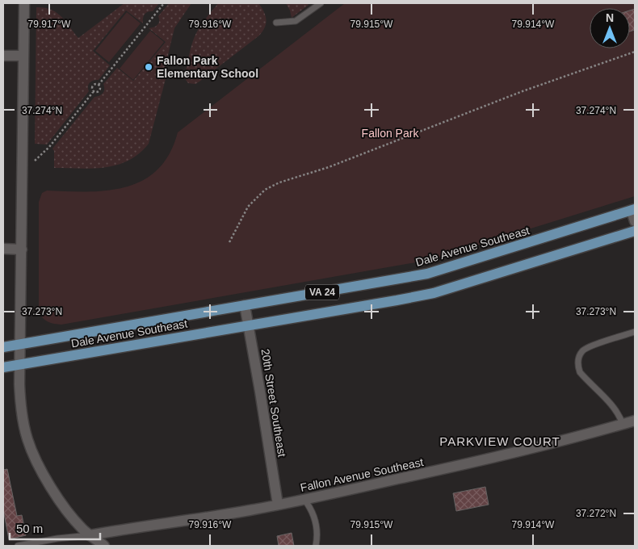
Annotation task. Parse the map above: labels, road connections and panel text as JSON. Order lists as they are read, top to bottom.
{
  "streets": {
    "main road": ["Dale Avenue Southeast", "VA 24"],
    "street": ["20th Street Southeast", "Fallon Avenue Southeast"]
  },
  "crossings": [
    ["Dale Avenue Southeast", "20th Street Southeast"],
    ["20th Street Southeast", "Fallon Avenue Southeast"]
  ],
  "districts": ["PARKVIEW COURT"],
  "parks": ["Fallon Park"],
  "places": ["Fallon Park Elementary School"],
  "scale_bar": "50 m",
  "north": "top",
  "coordinates": [
    "79.917°W",
    "79.916°W",
    "79.915°W",
    "79.914°W",
    "37.274°N",
    "37.273°N",
    "37.272°N"
  ]
}
